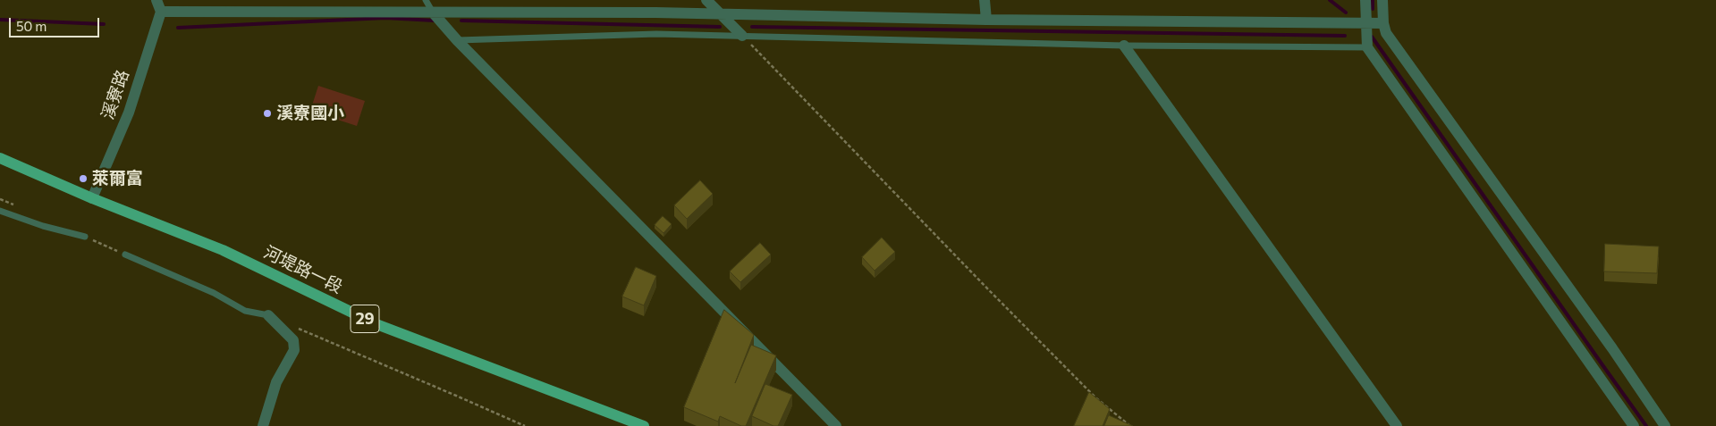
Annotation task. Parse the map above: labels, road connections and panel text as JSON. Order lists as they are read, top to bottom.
{
  "streets": {
    "main road": ["河堤路一段", "29"],
    "street": ["溪寮路"]
  },
  "crossings": [
    ["溪寮路", "河堤路一段"]
  ],
  "places": ["溪寮國小", "萊爾富"],
  "scale_bar": "50 m"
}
